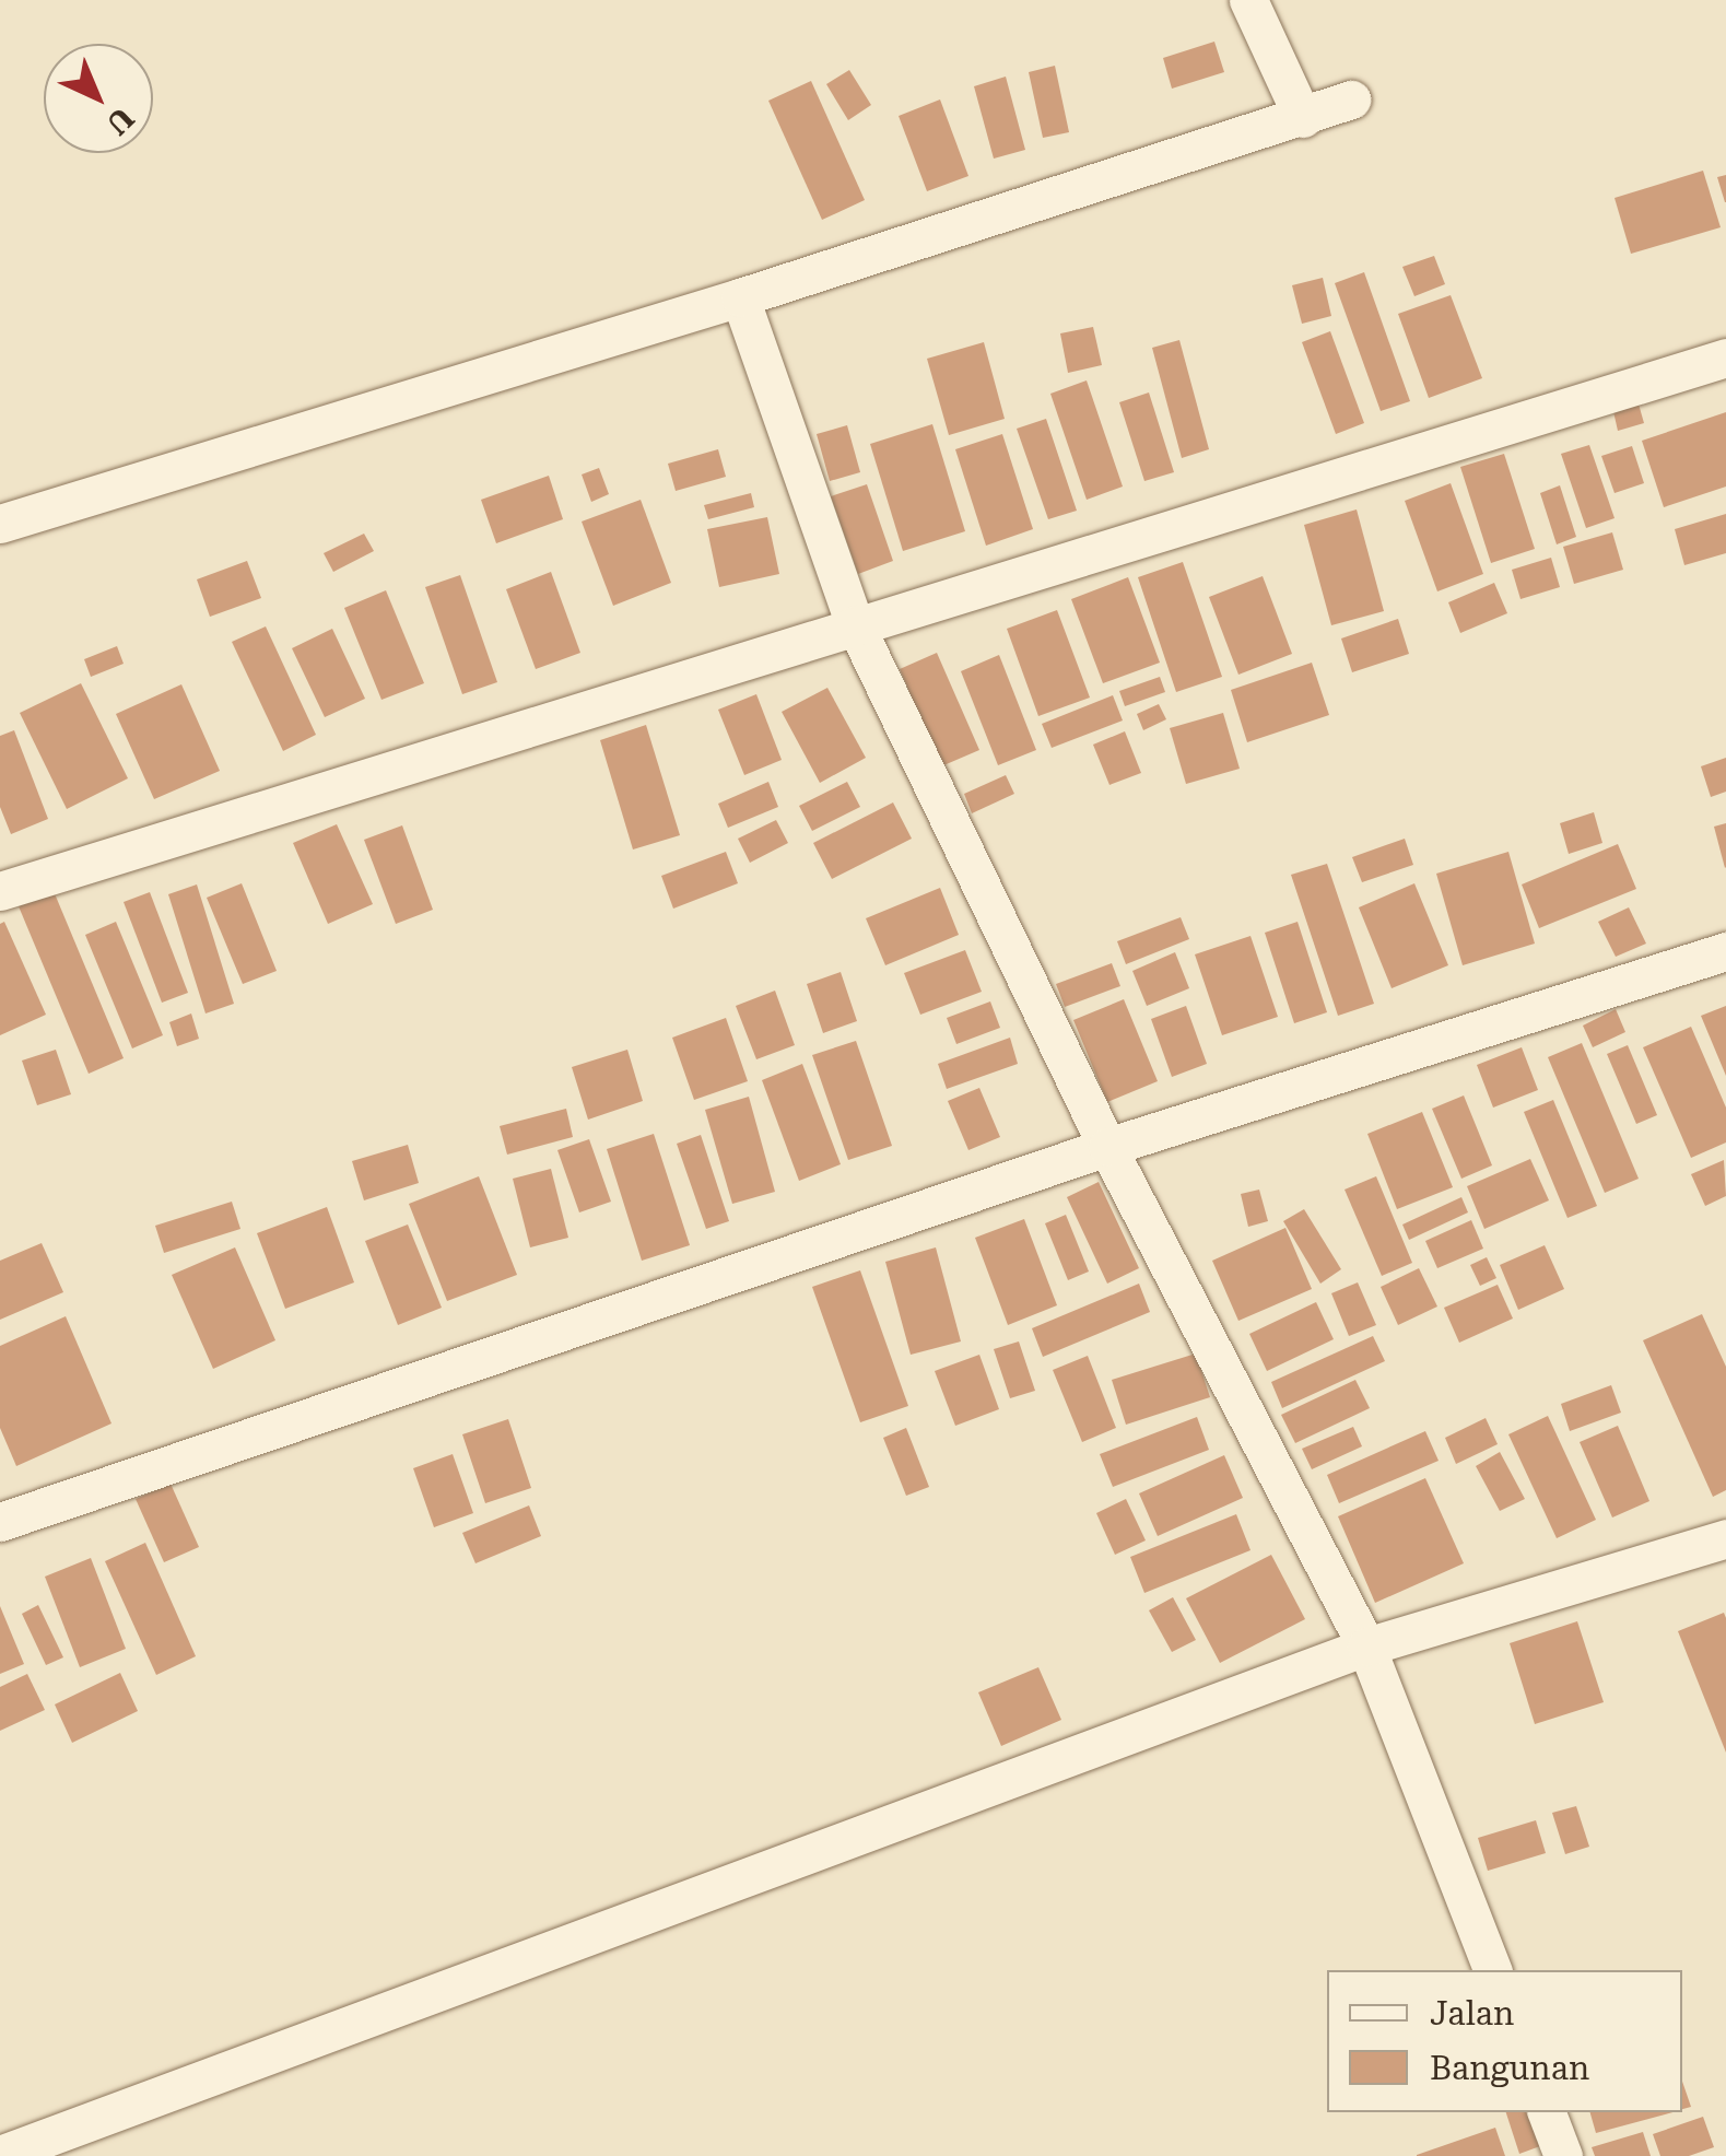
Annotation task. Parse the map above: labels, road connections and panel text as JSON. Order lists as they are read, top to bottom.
{
  "legend": ["Jalan", "Bangunan"],
  "north": "bottom right"
}
